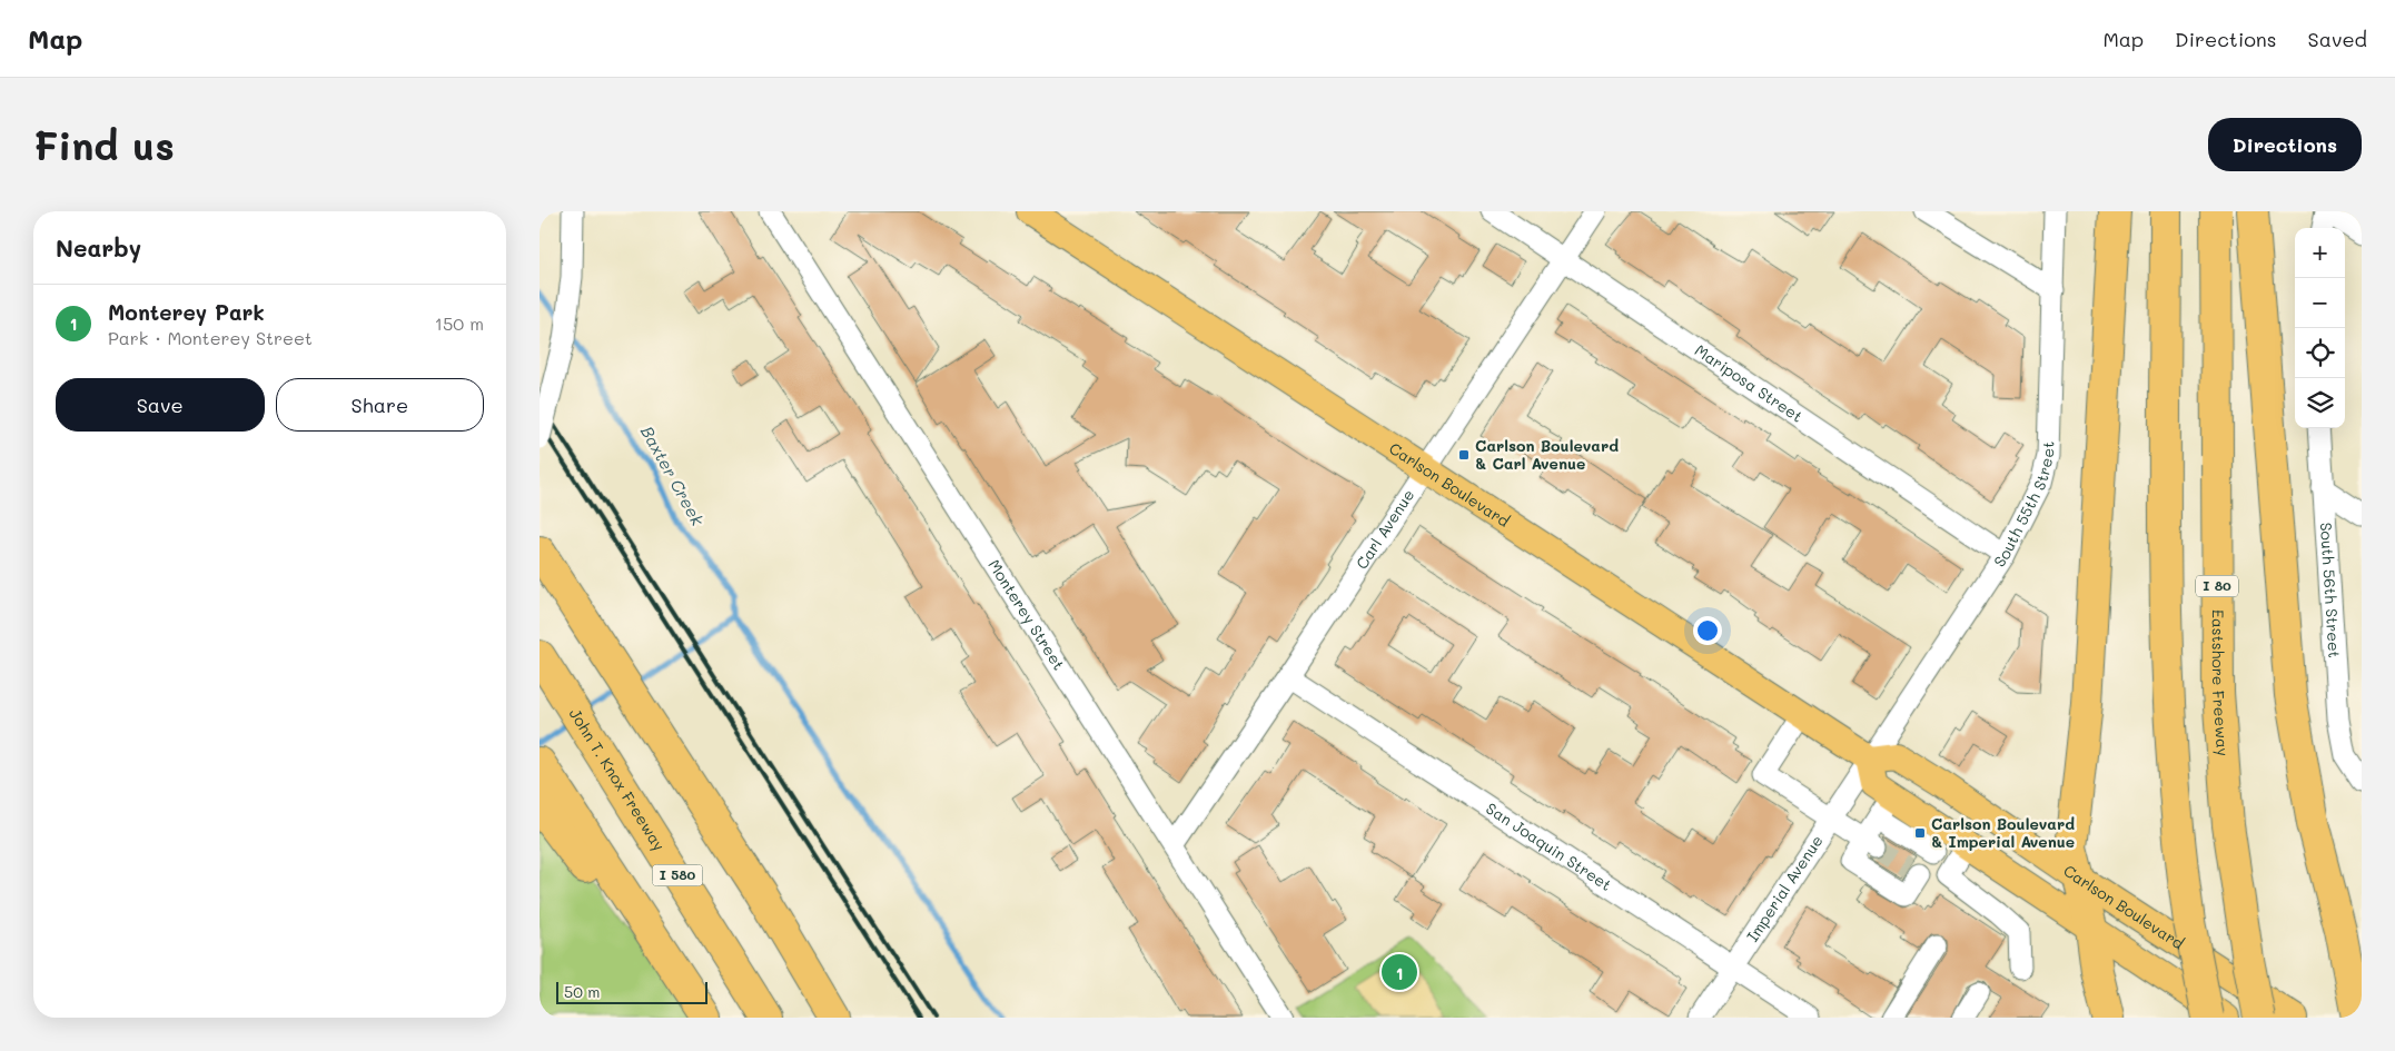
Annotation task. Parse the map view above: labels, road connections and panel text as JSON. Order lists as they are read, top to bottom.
{
  "streets": {
    "highway": [
      "I 80",
      "Eastshore Freeway",
      "John T. Knox Freeway",
      "I 580"
    ],
    "main road": ["Carlson Boulevard"],
    "street": [
      "Mariposa Street",
      "South 55th Street",
      "Carl Avenue",
      "South 56th Street",
      "Monterey Street",
      "San Joaquin Street",
      "Imperial Avenue"
    ]
  },
  "crossings": [
    ["Mariposa Street", "South 55th Street"],
    ["Mariposa Street", "Carl Avenue"],
    ["Carlson Boulevard", "South 55th Street"],
    ["Carlson Boulevard", "Carl Avenue"],
    ["Carlson Boulevard", "Imperial Avenue"],
    ["South 55th Street", "Imperial Avenue"],
    ["Carl Avenue", "Monterey Street"],
    ["Carl Avenue", "San Joaquin Street"],
    ["San Joaquin Street", "Imperial Avenue"]
  ],
  "water": ["Baxter Creek"],
  "places": {
    "transit": ["Carlson Boulevard & Carl Avenue", "Carlson Boulevard & Imperial Avenue"]
  },
  "scale_bar": "50 m",
  "page": {
    "header": "Map",
    "nav": ["Map", "Directions", "Saved"],
    "buttons": [
      "Directions",
      ["Save", "Share"]
    ],
    "title": "Find us",
    "heading": "Nearby",
    "map_buttons": ["+", "−"],
    "list": [
      {
        "mark": "1",
        "name": "Monterey Park",
        "note": "Park · Monterey Street",
        "value": "150 m"
      }
    ],
    "pins": "1",
    "scale": "50 m"
  }
}
